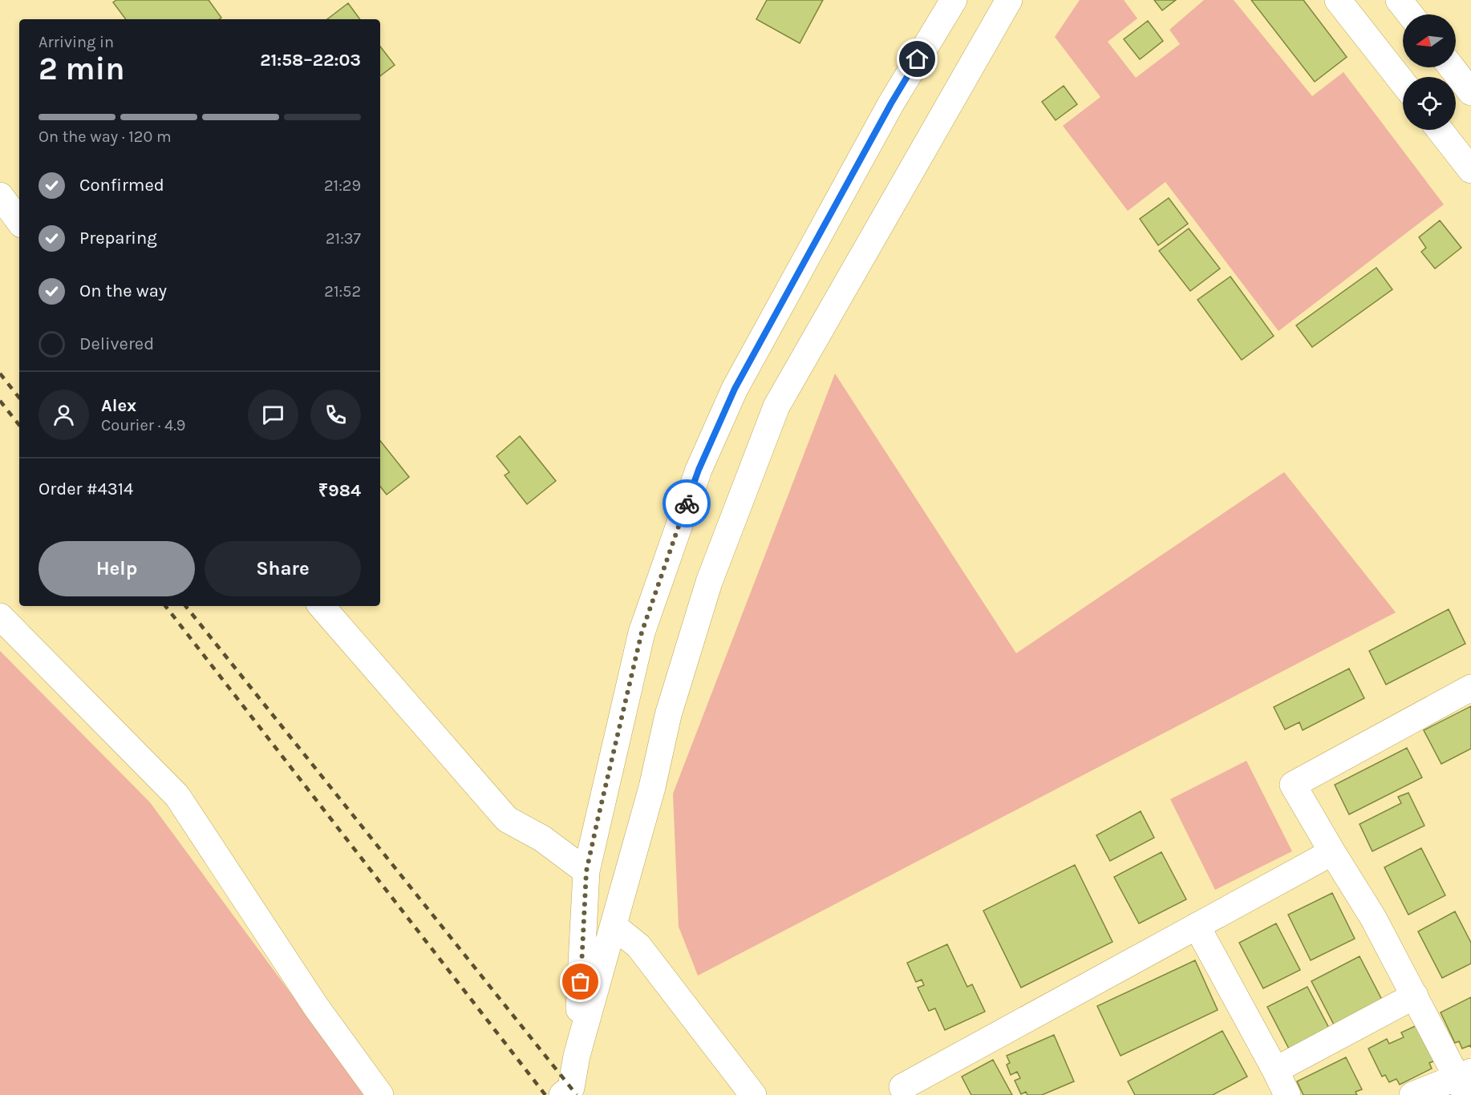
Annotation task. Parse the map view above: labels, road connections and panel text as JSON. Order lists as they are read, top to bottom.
{
  "north": "left",
  "page": {
    "heading": ["2 min", "Arriving in", "21:58–22:03"],
    "panel": [
      "Alex",
      "Courier · 4.9",
      "Order #4314",
      "₹984"
    ],
    "bar": "On the way · 120 m",
    "list": [
      ["Confirmed", "21:29"],
      ["Preparing", "21:37"],
      ["On the way", "21:52"],
      "Delivered"
    ],
    "buttons": ["Help", "Share"]
  }
}
